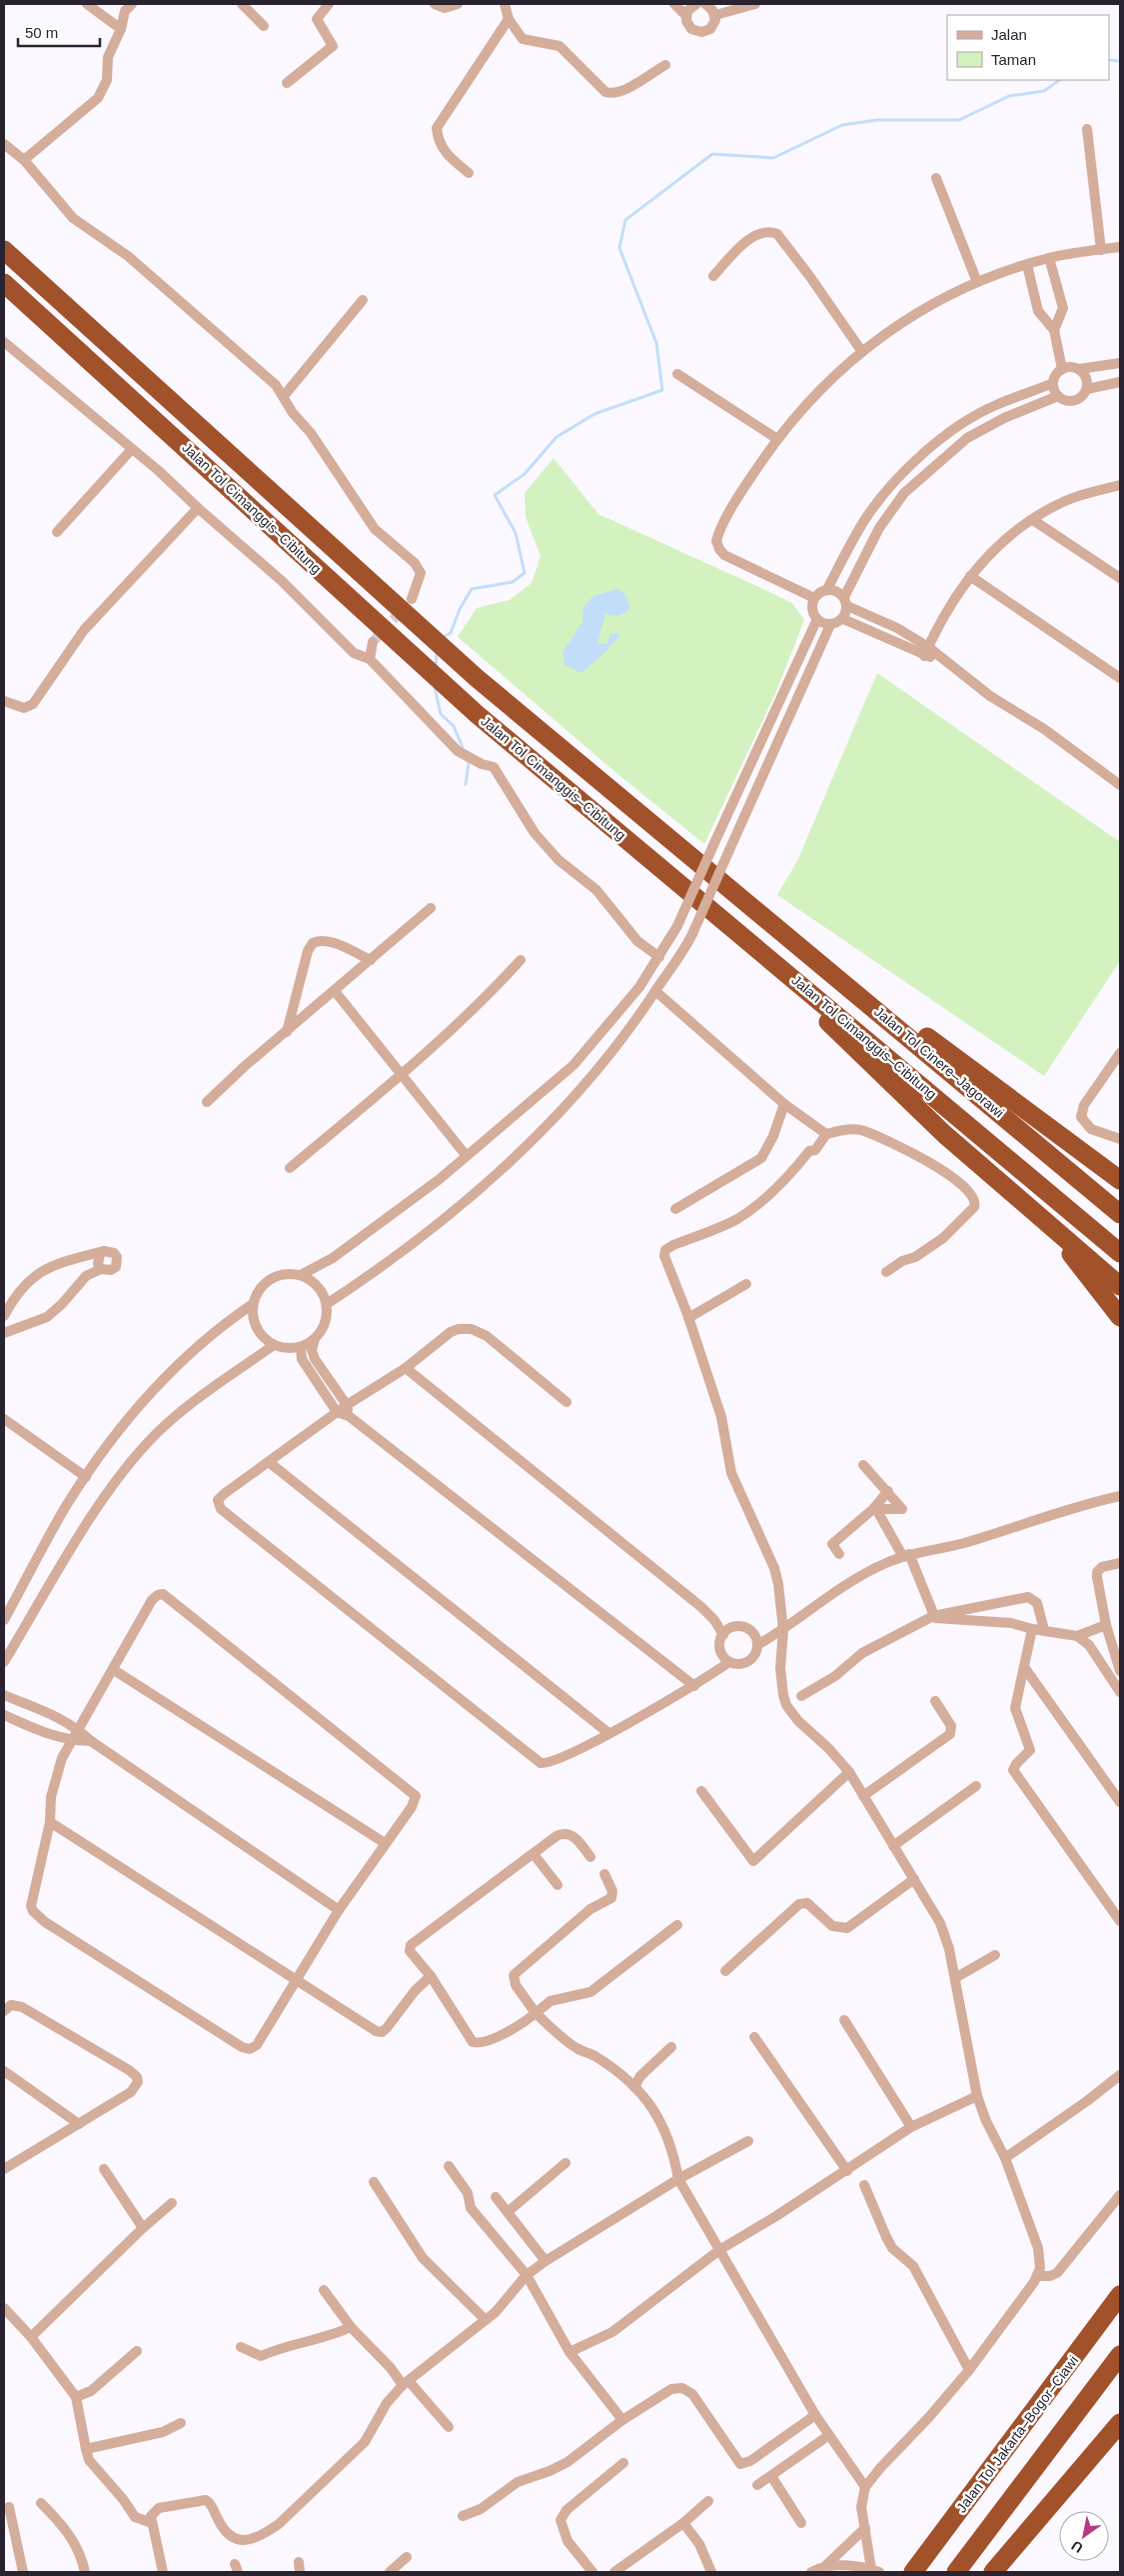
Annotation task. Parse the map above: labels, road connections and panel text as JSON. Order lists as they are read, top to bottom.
{
  "streets": {
    "highway": ["Jalan Tol Cimanggis–Cibitung", "Jalan Tol Cinere–Jagorawi", "Jalan Tol Jakarta–Bogor–Ciawi"]
  },
  "crossings": [
    ["Jalan Tol Cimanggis–Cibitung", "Jalan Tol Cinere–Jagorawi"]
  ],
  "legend": ["Jalan", "Taman"],
  "scale_bar": "50 m",
  "north": "bottom left"
}
